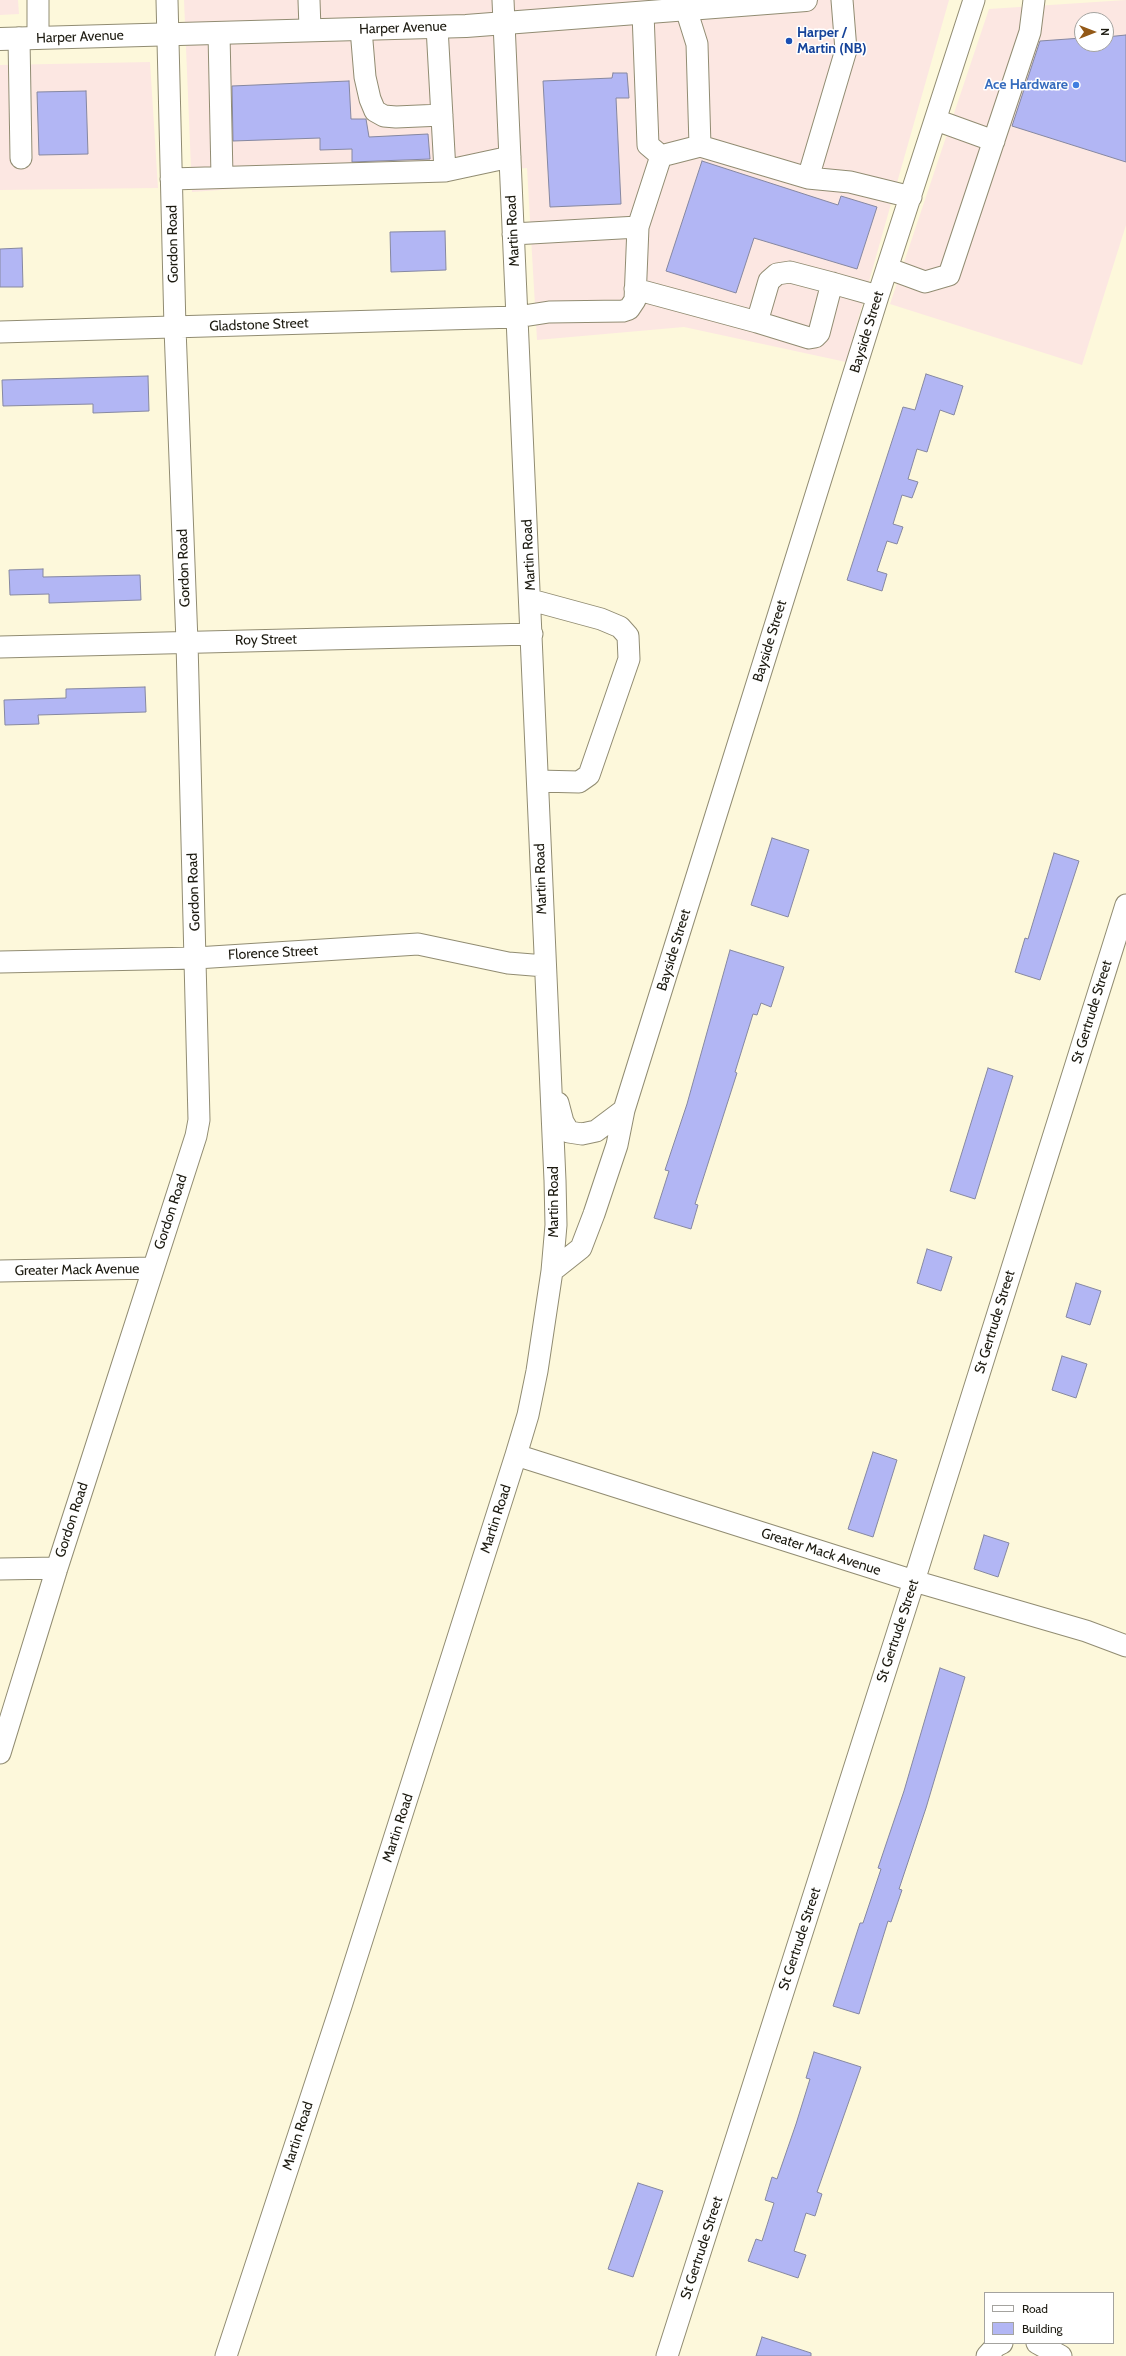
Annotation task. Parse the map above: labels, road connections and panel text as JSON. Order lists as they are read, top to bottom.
{
  "streets": {
    "main road": ["Harper Avenue"],
    "street": [
      "Martin Road",
      "Gordon Road",
      "Gladstone Street",
      "Bayside Street",
      "Roy Street",
      "Florence Street",
      "St Gertrude Street",
      "Greater Mack Avenue"
    ]
  },
  "crossings": [
    ["Harper Avenue", "Martin Road"],
    ["Harper Avenue", "Gordon Road"],
    ["Martin Road", "Gladstone Street"],
    ["Martin Road", "Bayside Street"],
    ["Martin Road", "Roy Street"],
    ["Martin Road", "Florence Street"],
    ["Martin Road", "Greater Mack Avenue"],
    ["Gordon Road", "Gladstone Street"],
    ["Gordon Road", "Roy Street"],
    ["Gordon Road", "Florence Street"],
    ["Gordon Road", "Greater Mack Avenue"],
    ["St Gertrude Street", "Greater Mack Avenue"]
  ],
  "places": ["Harper / Martin (NB)", "Ace Hardware"],
  "legend": ["Road", "Building"],
  "north": "right"
}
